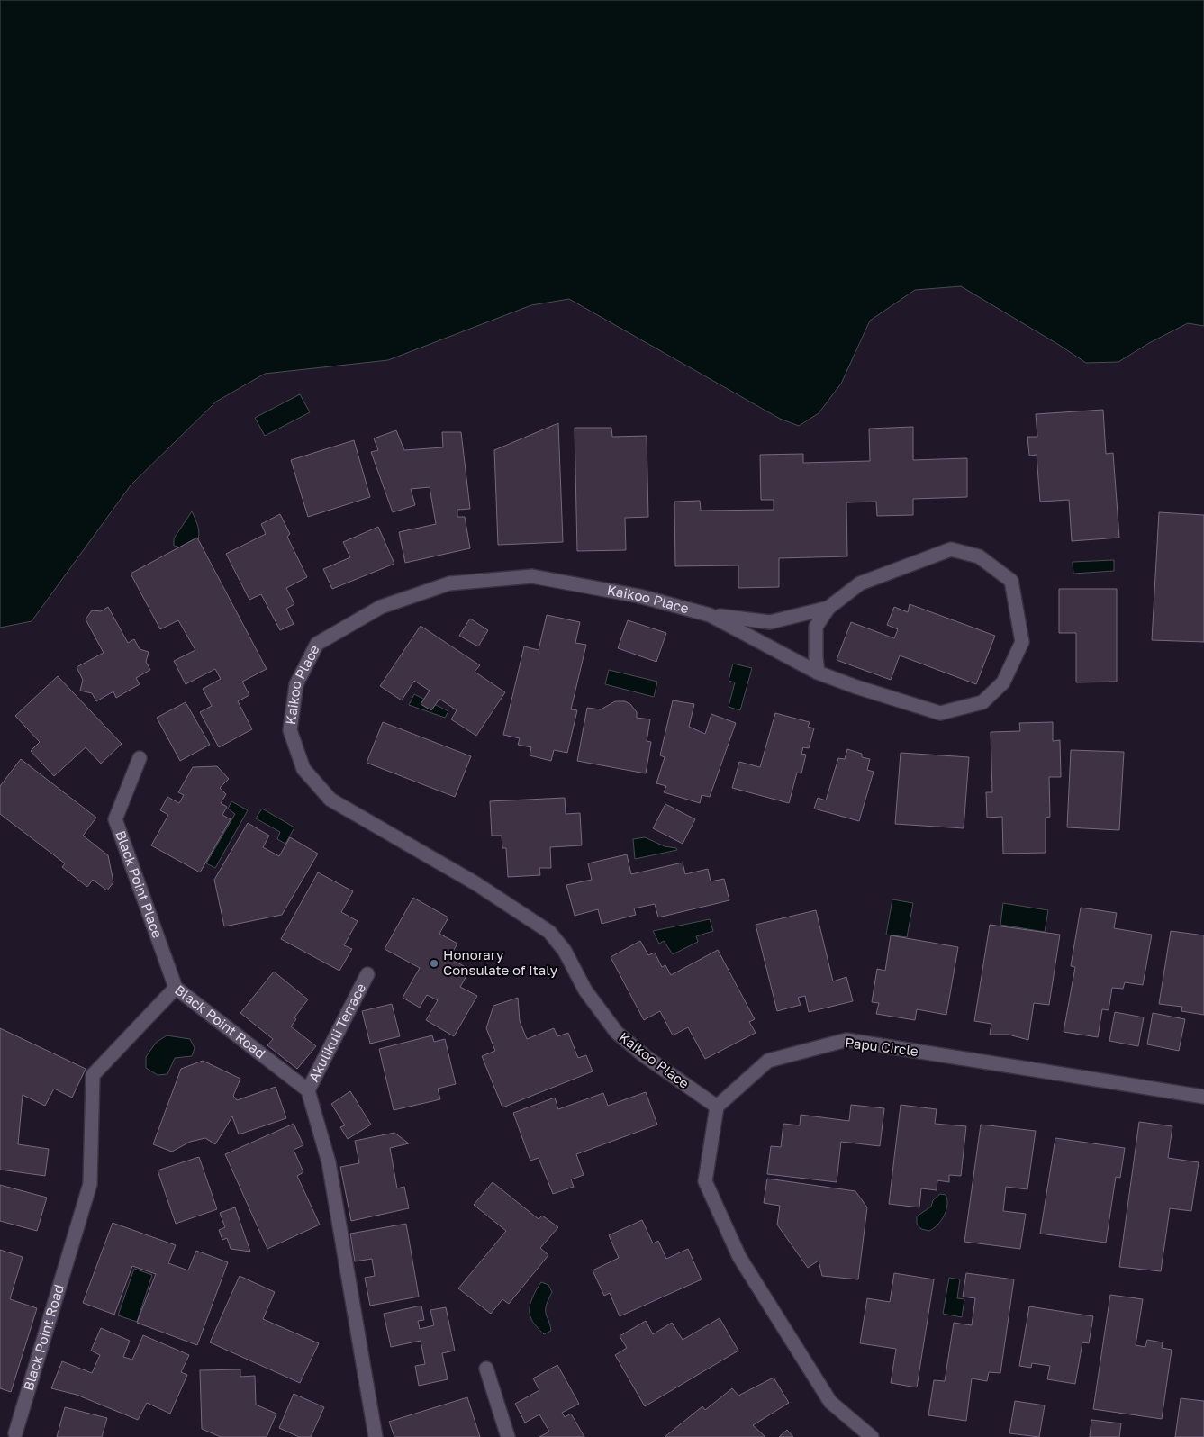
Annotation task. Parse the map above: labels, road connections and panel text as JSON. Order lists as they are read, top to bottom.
{
  "streets": {
    "street": [
      "Kaikoo Place",
      "Black Point Place",
      "Black Point Road",
      "Akulikuli Terrace",
      "Papu Circle"
    ]
  },
  "crossings": [
    ["Kaikoo Place", "Papu Circle"],
    ["Black Point Place", "Black Point Road"],
    ["Black Point Road", "Akulikuli Terrace"]
  ],
  "places": ["Honorary Consulate of Italy"]
}
